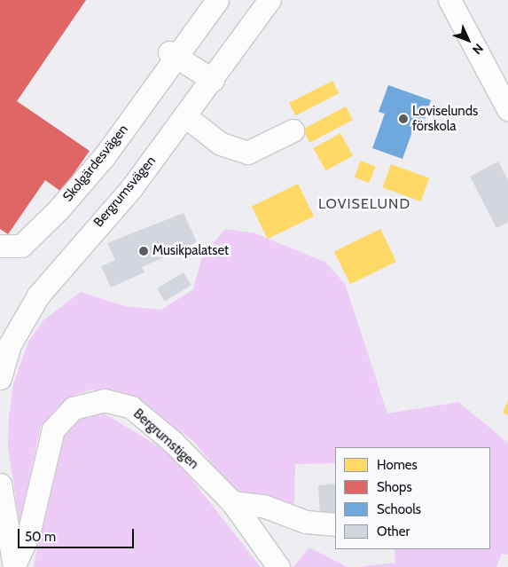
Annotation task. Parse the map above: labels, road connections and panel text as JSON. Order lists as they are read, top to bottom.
{
  "streets": {
    "street": ["Skolgärdesvägen", "Bergrumsvägen", "Bergrumstigen"]
  },
  "districts": ["LOVISELUND"],
  "places": ["Loviselunds förskola", "Musikpalatset"],
  "legend": [
    "Homes",
    "Shops",
    "Schools",
    "Other"
  ],
  "scale_bar": "50 m",
  "north": "bottom right"
}
